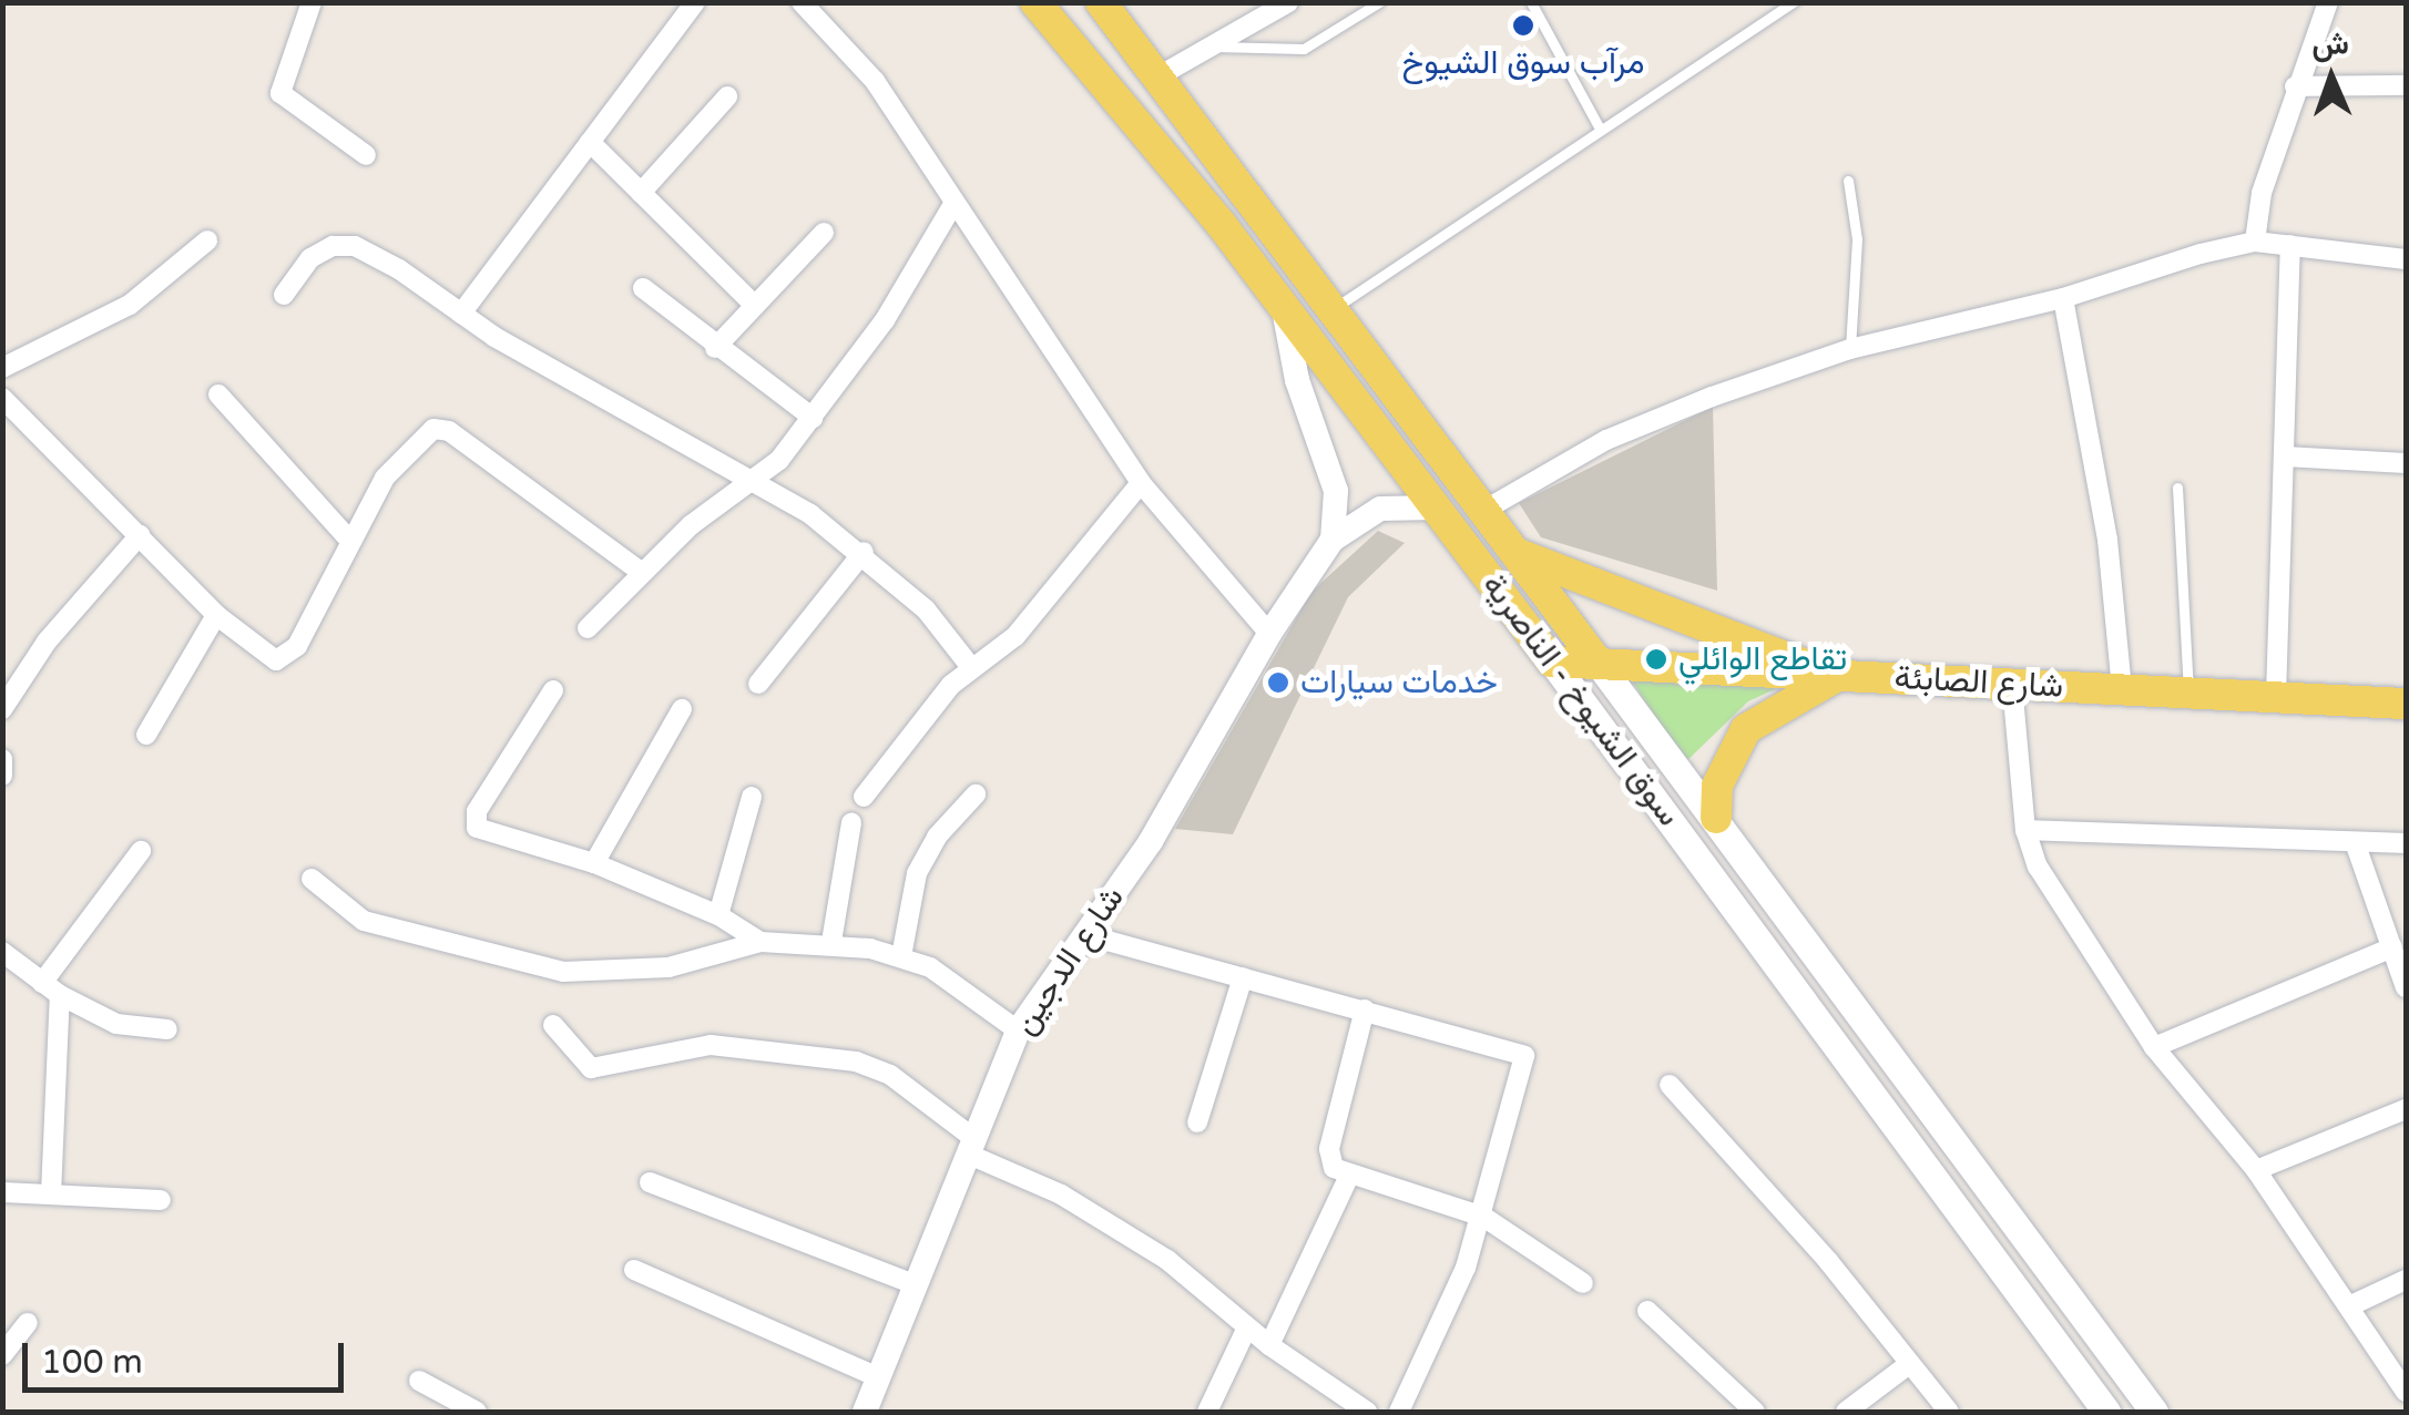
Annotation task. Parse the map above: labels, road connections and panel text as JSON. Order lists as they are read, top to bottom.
{
  "streets": {
    "main road": ["شارع الصابئة", "سوق الشيوخ - الناصرية"],
    "street": ["شارع الدجين"]
  },
  "crossings": [
    ["شارع الصابئة", "سوق الشيوخ - الناصرية"],
    ["سوق الشيوخ - الناصرية", "شارع الدجين"]
  ],
  "places": ["مرآب سوق الشيوخ", "تقاطع الوائلي", "خدمات سيارات"],
  "scale_bar": "100 m",
  "north": "top"
}
